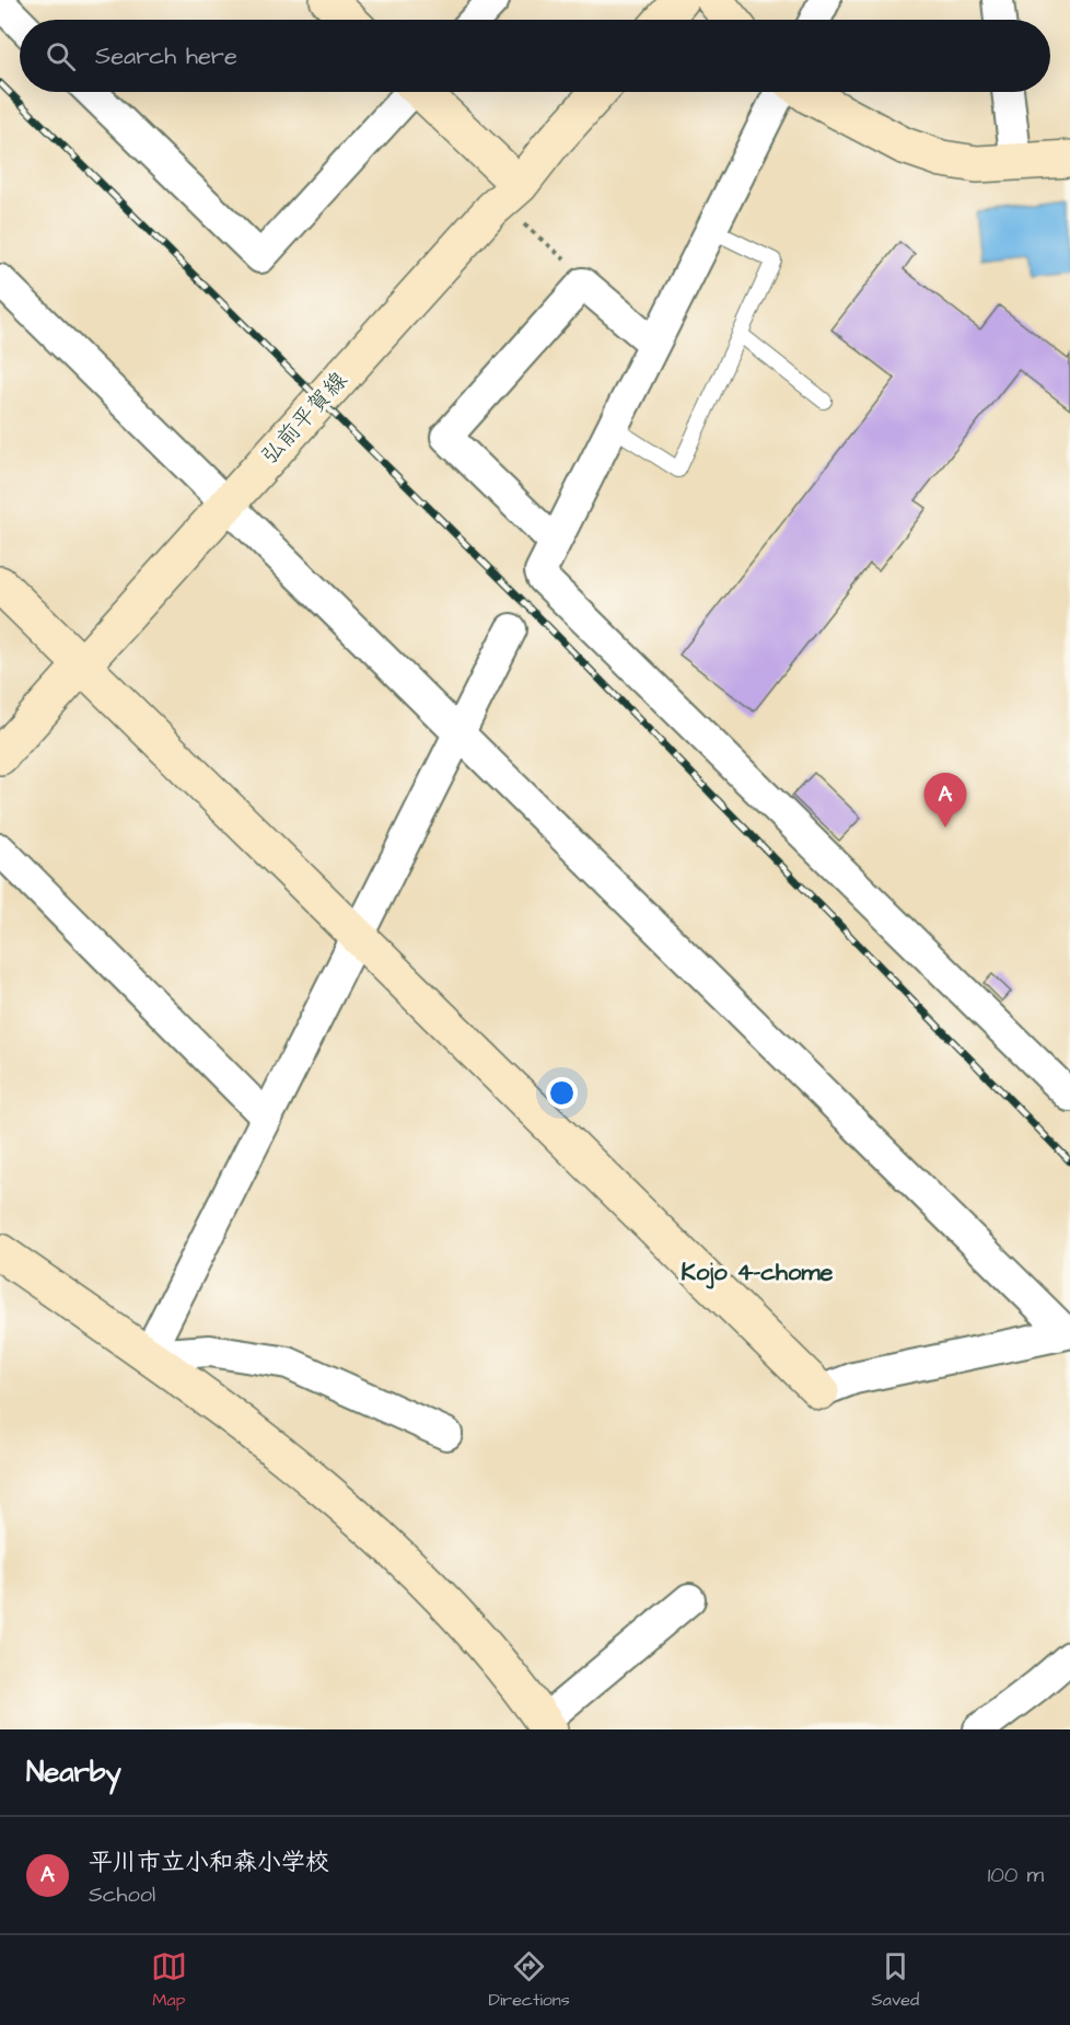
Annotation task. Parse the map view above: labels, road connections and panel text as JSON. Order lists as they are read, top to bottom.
{
  "streets": {
    "street": ["弘前平賀線"]
  },
  "districts": ["Kojo 4-chome"],
  "page": {
    "search": "Search here",
    "pins": "A",
    "heading": "Nearby",
    "list": [
      {
        "mark": "A",
        "name": "平川市立小和森小学校",
        "note": "School",
        "value": "100 m"
      }
    ],
    "nav": ["Map", "Directions", "Saved"]
  }
}
